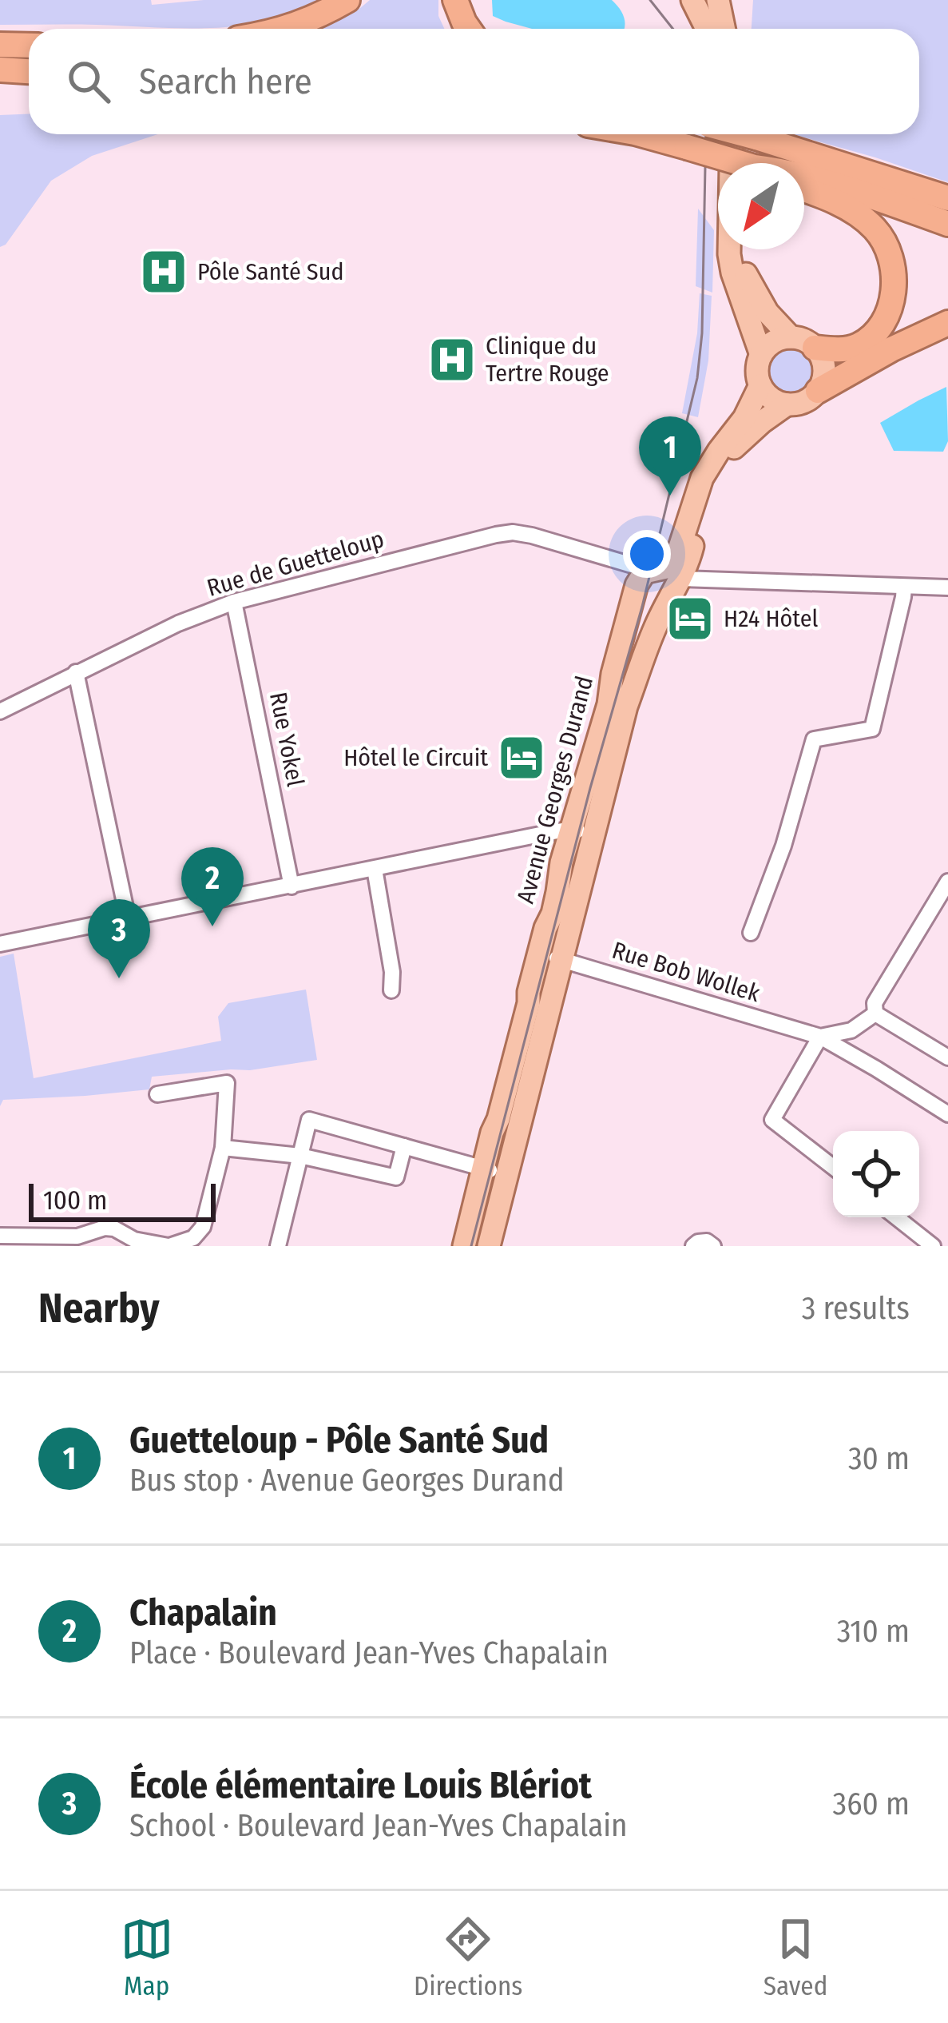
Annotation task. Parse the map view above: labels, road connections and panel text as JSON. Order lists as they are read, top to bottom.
{
  "streets": {
    "main road": ["Avenue Georges Durand"],
    "street": ["Rue de Guetteloup", "Rue Yokel", "Rue Bob Wollek"]
  },
  "crossings": [
    ["Rue de Guetteloup", "Rue Yokel"],
    ["Rue de Guetteloup", "Avenue Georges Durand"],
    ["Avenue Georges Durand", "Rue Bob Wollek"]
  ],
  "places": {
    "hospital": ["Pôle Santé Sud", "Clinique du Tertre Rouge"],
    "hotel": ["H24 Hôtel", "Hôtel le Circuit"]
  },
  "scale_bar": "100 m",
  "north": "bottom left",
  "page": {
    "search": "Search here",
    "pins": ["1", "2", "3"],
    "scale": "100 m",
    "heading": ["Nearby", "3 results"],
    "list": [
      {
        "mark": "1",
        "name": "Guetteloup - Pôle Santé Sud",
        "note": "Bus stop · Avenue Georges Durand",
        "value": "30 m"
      },
      {
        "mark": "2",
        "name": "Chapalain",
        "note": "Place · Boulevard Jean-Yves Chapalain",
        "value": "310 m"
      },
      {
        "mark": "3",
        "name": "École élémentaire Louis Blériot",
        "note": "School · Boulevard Jean-Yves Chapalain",
        "value": "360 m"
      }
    ],
    "nav": ["Map", "Directions", "Saved"]
  }
}
